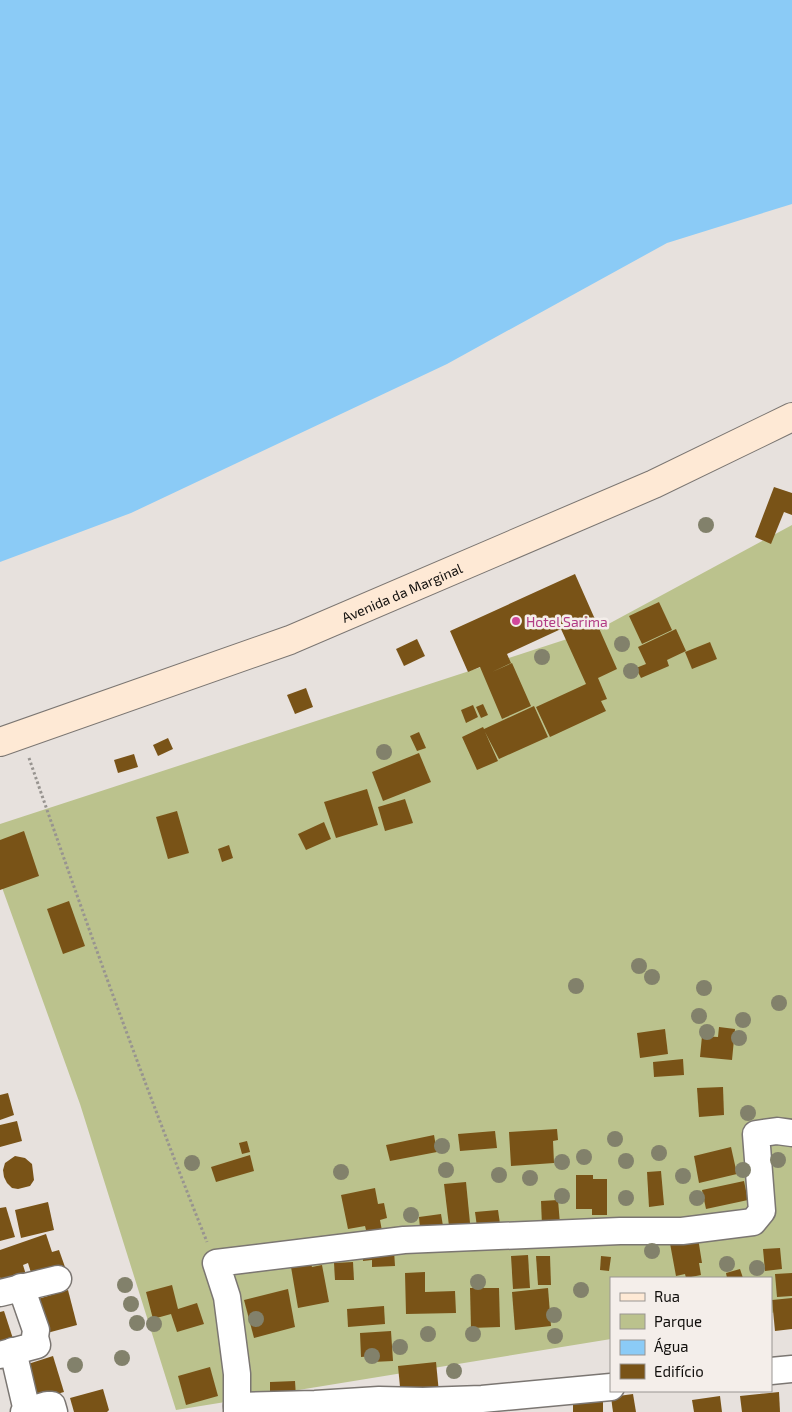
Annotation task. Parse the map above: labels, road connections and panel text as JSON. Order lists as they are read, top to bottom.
{
  "streets": {
    "main road": ["Avenida da Marginal"]
  },
  "places": ["Hotel Sarima"],
  "legend": [
    "Rua",
    "Parque",
    "Água",
    "Edifício"
  ]
}
